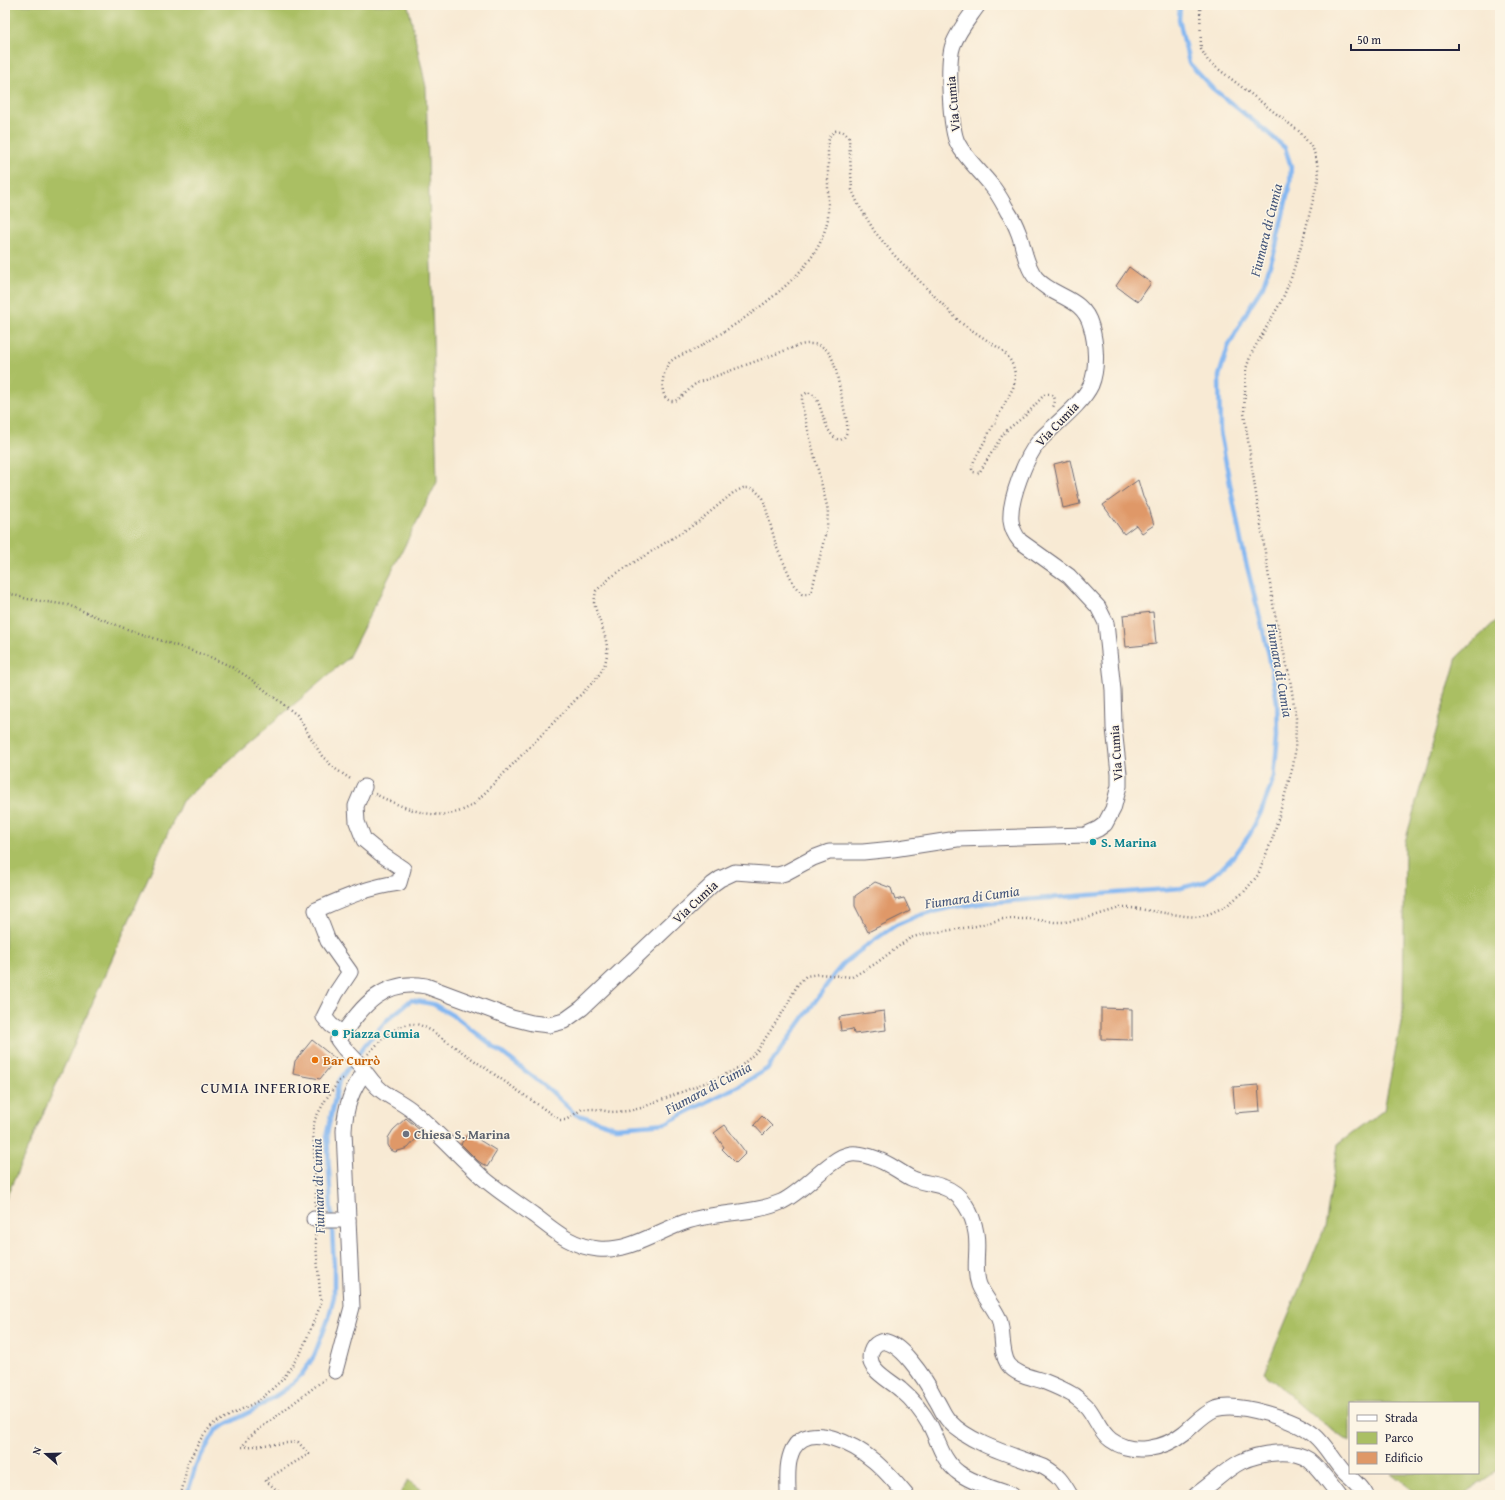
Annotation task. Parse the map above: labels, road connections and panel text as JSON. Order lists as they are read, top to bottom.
{
  "streets": {
    "street": ["Via Cumia"]
  },
  "districts": ["CUMIA INFERIORE"],
  "water": ["Fiumara di Cumia"],
  "places": [
    "S. Marina",
    "Piazza Cumia",
    "Bar Currò",
    "Chiesa S. Marina"
  ],
  "legend": ["Strada", "Parco", "Edificio"],
  "scale_bar": "50 m",
  "north": "left"
}
